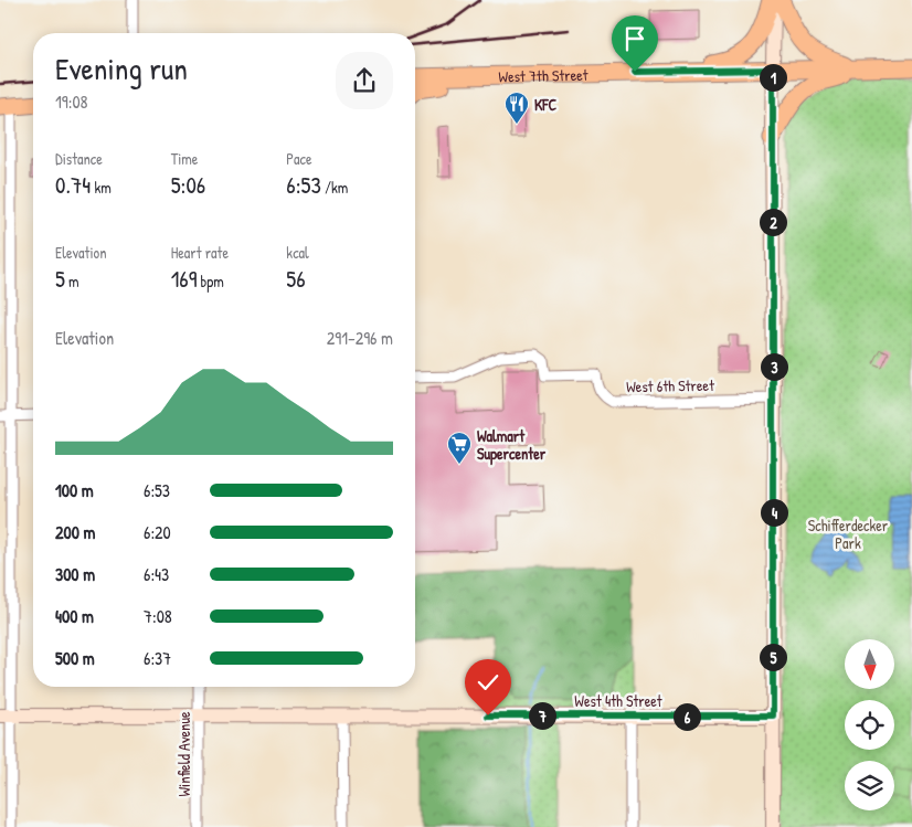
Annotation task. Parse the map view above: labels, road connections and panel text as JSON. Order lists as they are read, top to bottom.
{
  "streets": {
    "main road": ["West 7th Street", "West 4th Street"],
    "street": ["West 6th Street", "Winfield Avenue"]
  },
  "crossings": [
    ["West 4th Street", "Winfield Avenue"]
  ],
  "parks": ["Schifferdecker Park"],
  "places": {
    "restaurant": ["KFC"],
    "supermarket": ["Walmart Supercenter"]
  },
  "north": "bottom",
  "page": {
    "heading": ["Evening run", "19:08"],
    "pins": [
      "1",
      "2",
      "3",
      "4",
      "5",
      "7",
      "6"
    ],
    "stats": [
      ["Distance", "0.74 km"],
      ["Time", "5:06"],
      ["Pace", "6:53 /km"],
      ["Elevation", "5 m"],
      ["Heart rate", "169 bpm"],
      ["kcal", "56"]
    ],
    "chart": ["Elevation", "291–296 m"],
    "list": [
      {
        "name": "100 m",
        "note": "6:53"
      },
      {
        "name": "200 m",
        "note": "6:20"
      },
      {
        "name": "300 m",
        "note": "6:43"
      },
      {
        "name": "400 m",
        "note": "7:08"
      },
      {
        "name": "500 m",
        "note": "6:37"
      }
    ]
  }
}
